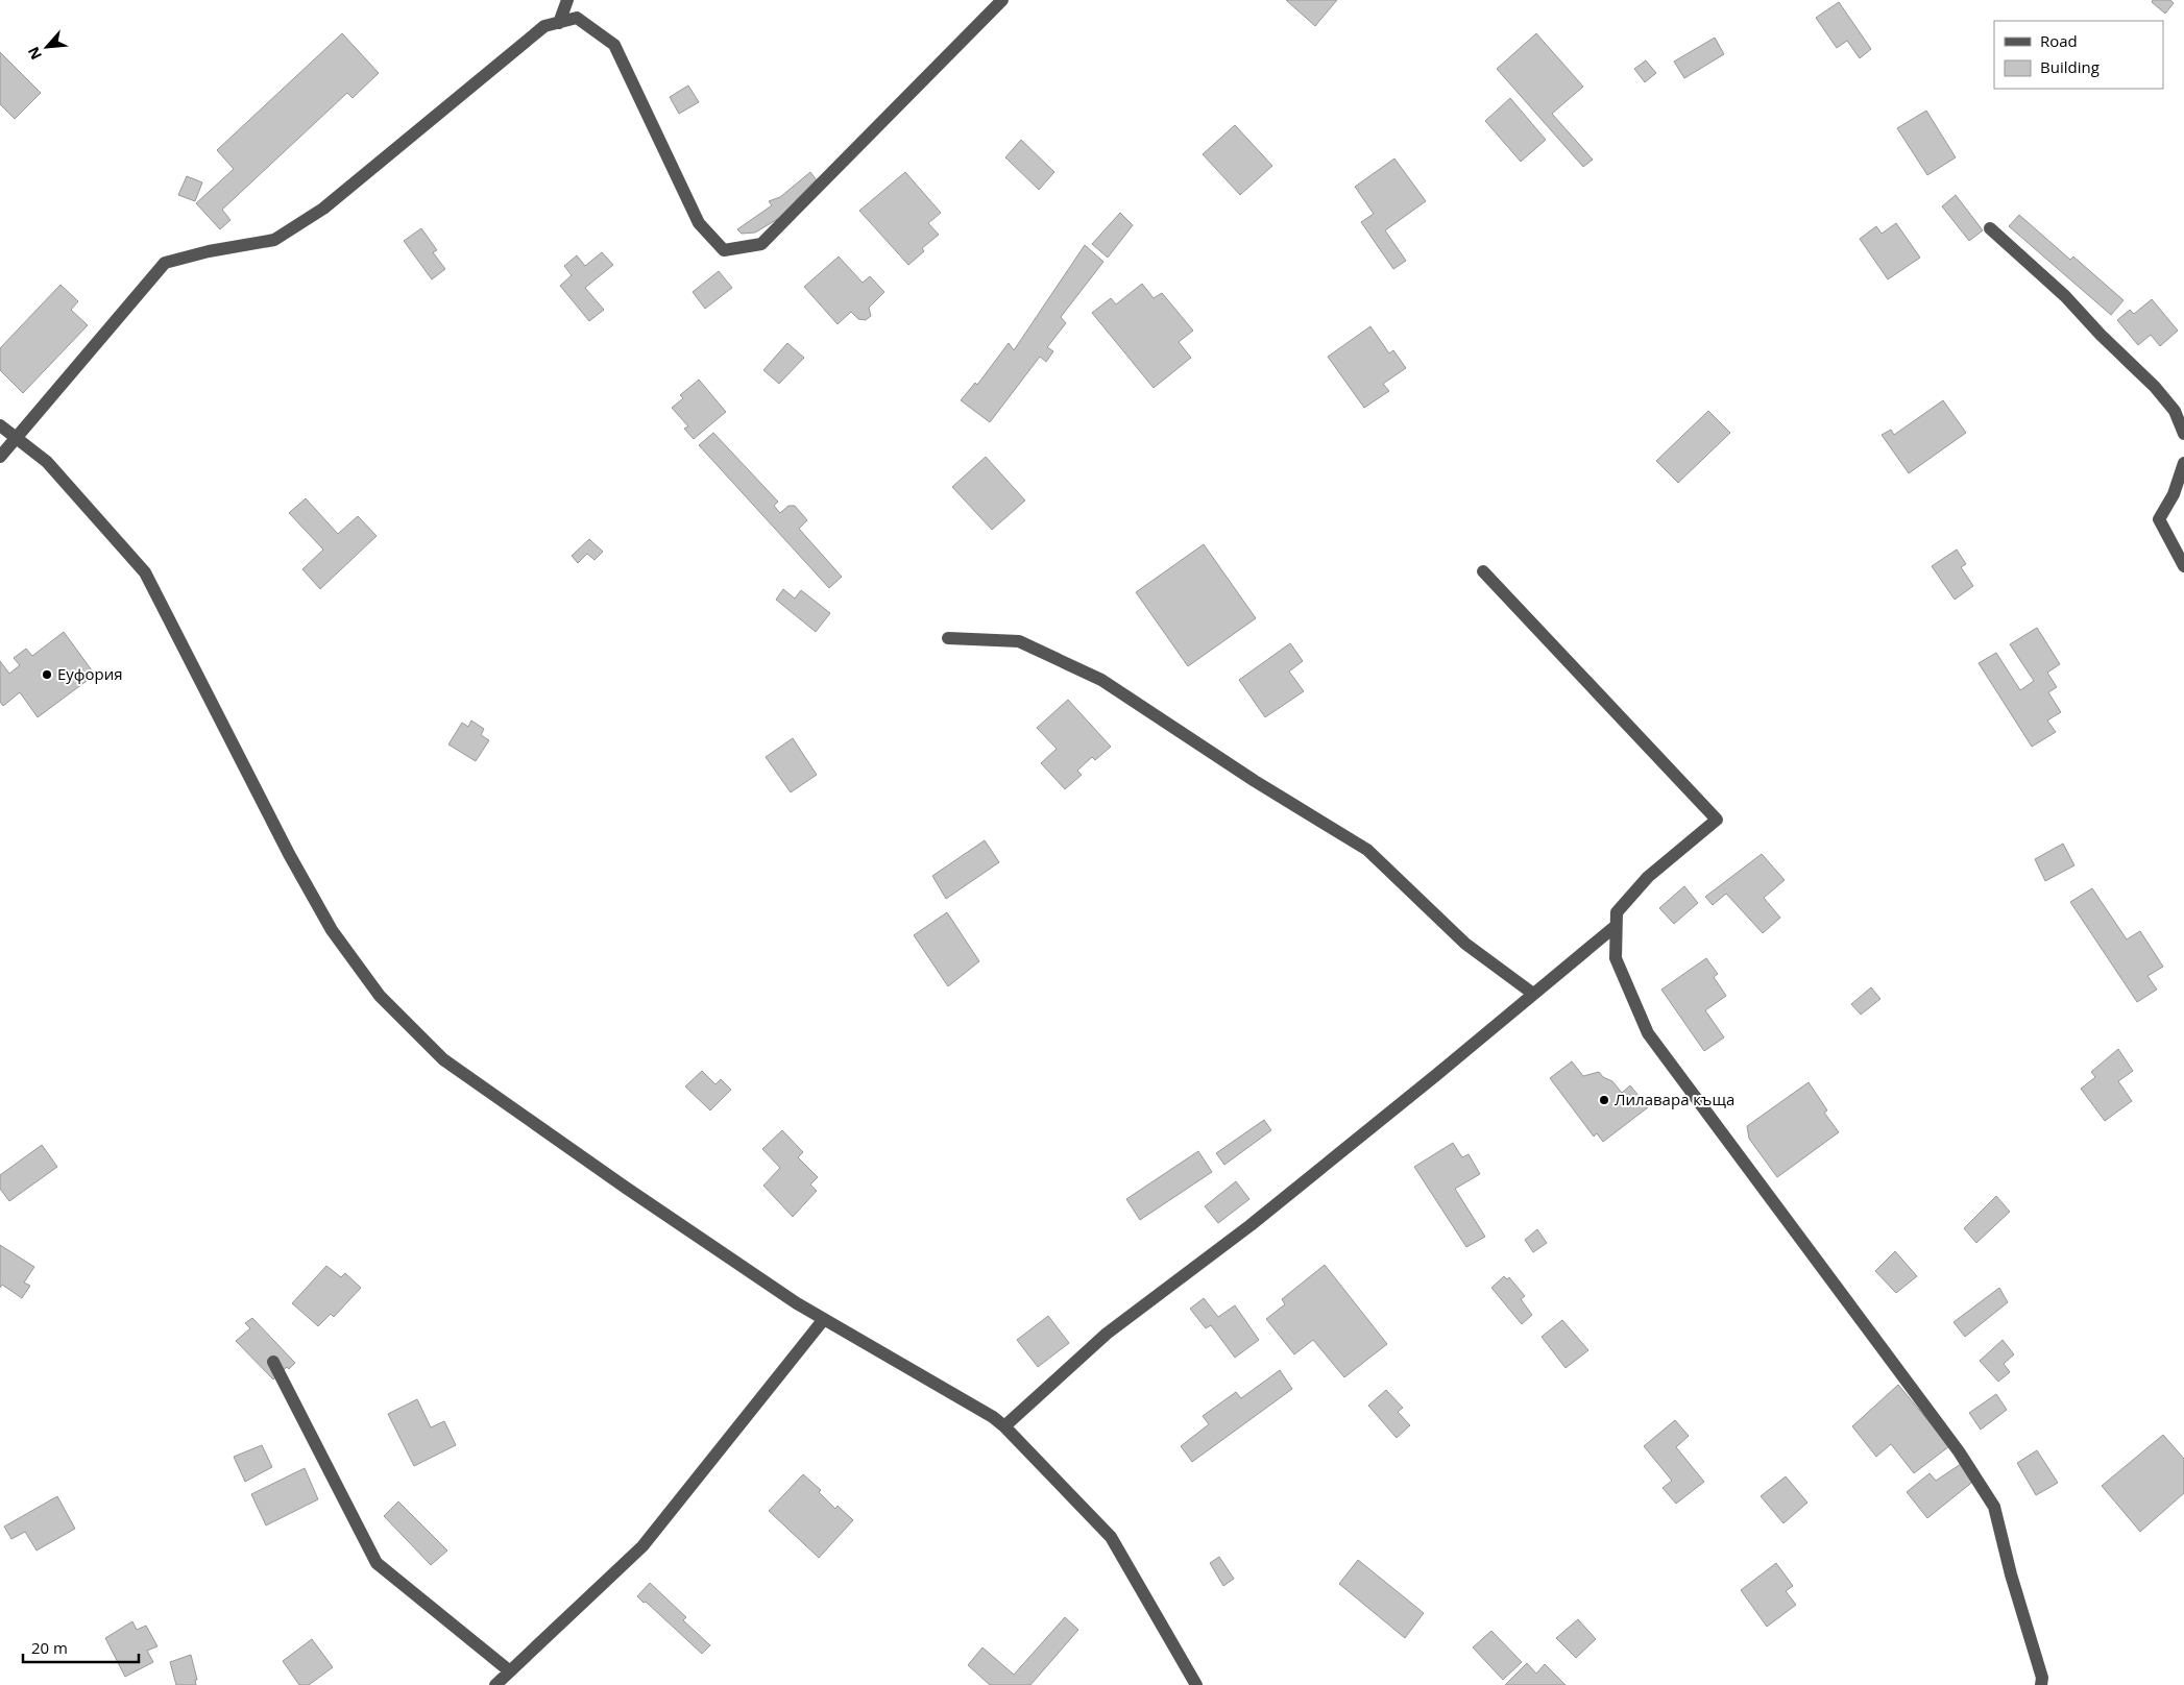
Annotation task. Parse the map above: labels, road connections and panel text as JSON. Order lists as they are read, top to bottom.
{
  "places": ["Еуфория", "Лилавара къща"],
  "legend": ["Road", "Building"],
  "scale_bar": "20 m",
  "north": "bottom left"
}
